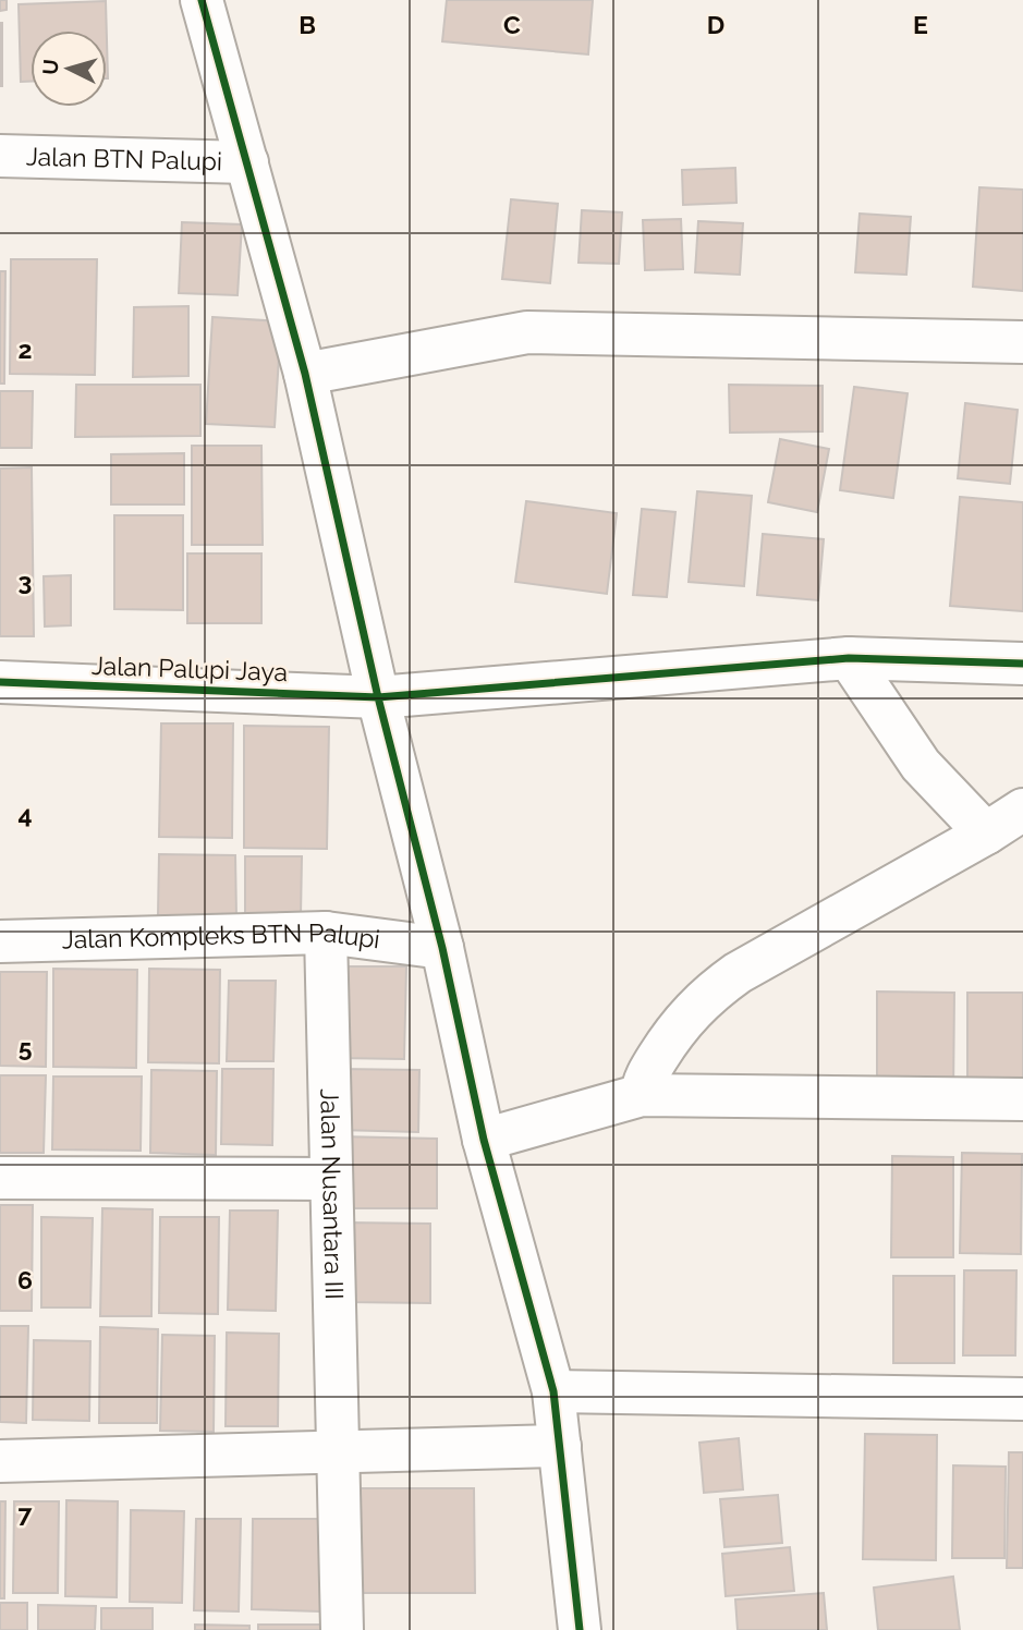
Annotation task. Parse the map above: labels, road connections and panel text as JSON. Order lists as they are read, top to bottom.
{
  "streets": {
    "street": [
      "Jalan BTN Palupi",
      "Jalan Palupi Jaya",
      "Jalan Kompleks BTN Palupi",
      "Jalan Nusantara III"
    ]
  },
  "crossings": [
    ["Jalan Kompleks BTN Palupi", "Jalan Nusantara III"]
  ],
  "north": "left",
  "grid": {
    "columns": [
      "B",
      "C",
      "D",
      "E"
    ],
    "rows": [
      "2",
      "3",
      "4",
      "5",
      "6",
      "7"
    ]
  }
}
